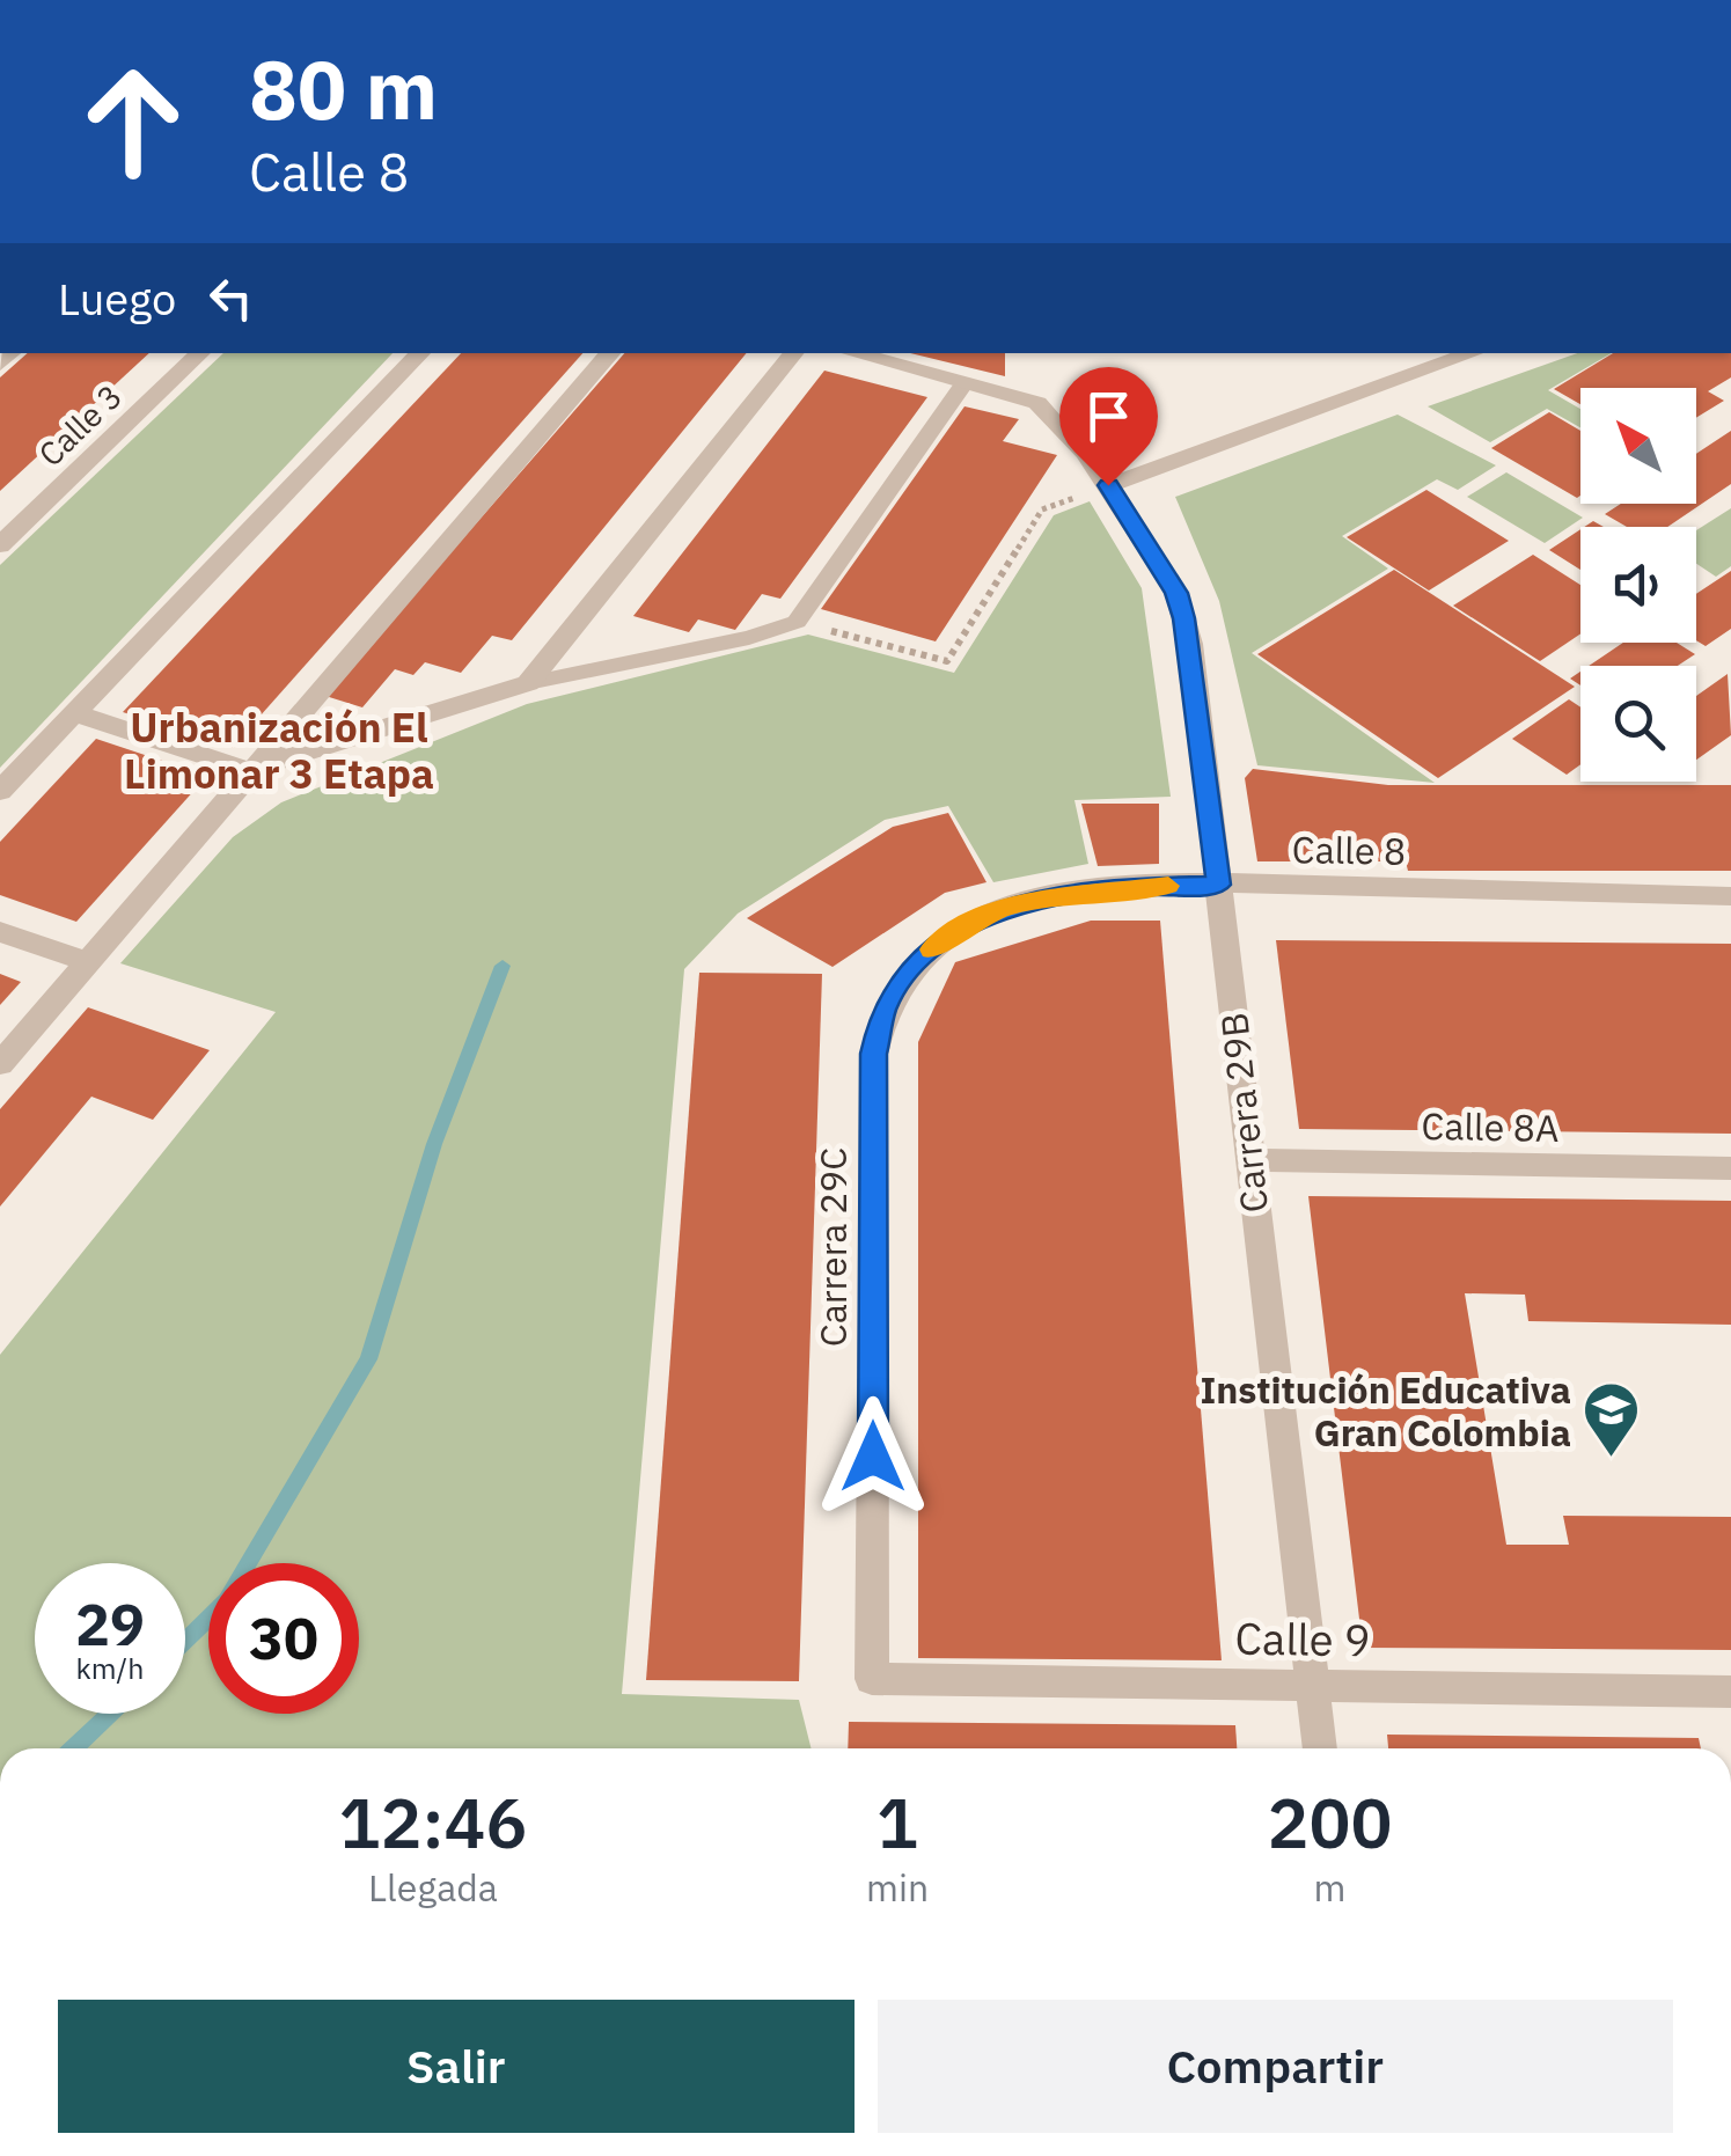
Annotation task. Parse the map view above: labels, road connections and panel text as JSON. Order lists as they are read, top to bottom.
{
  "streets": {
    "street": [
      "Calle 3",
      "Calle 8",
      "Carrera 29B",
      "Calle 8A",
      "Carrera 29C",
      "Calle 9"
    ]
  },
  "crossings": [
    ["Calle 8", "Carrera 29B"],
    ["Calle 8", "Carrera 29C"],
    ["Carrera 29B", "Calle 8A"],
    ["Carrera 29B", "Calle 9"],
    ["Carrera 29C", "Calle 9"]
  ],
  "districts": ["Urbanización El Limonar 3 Etapa"],
  "places": {
    "school or university": ["Institución Educativa Gran Colombia"]
  },
  "north": "top left",
  "page": {
    "turn": ["80 m", "Calle 8"],
    "then": "Luego",
    "speed": "29 km/h",
    "limit": "30",
    "eta": [
      "12:46",
      "Llegada",
      "1",
      "min",
      "200",
      "m"
    ],
    "buttons": ["Salir", "Compartir"]
  }
}
